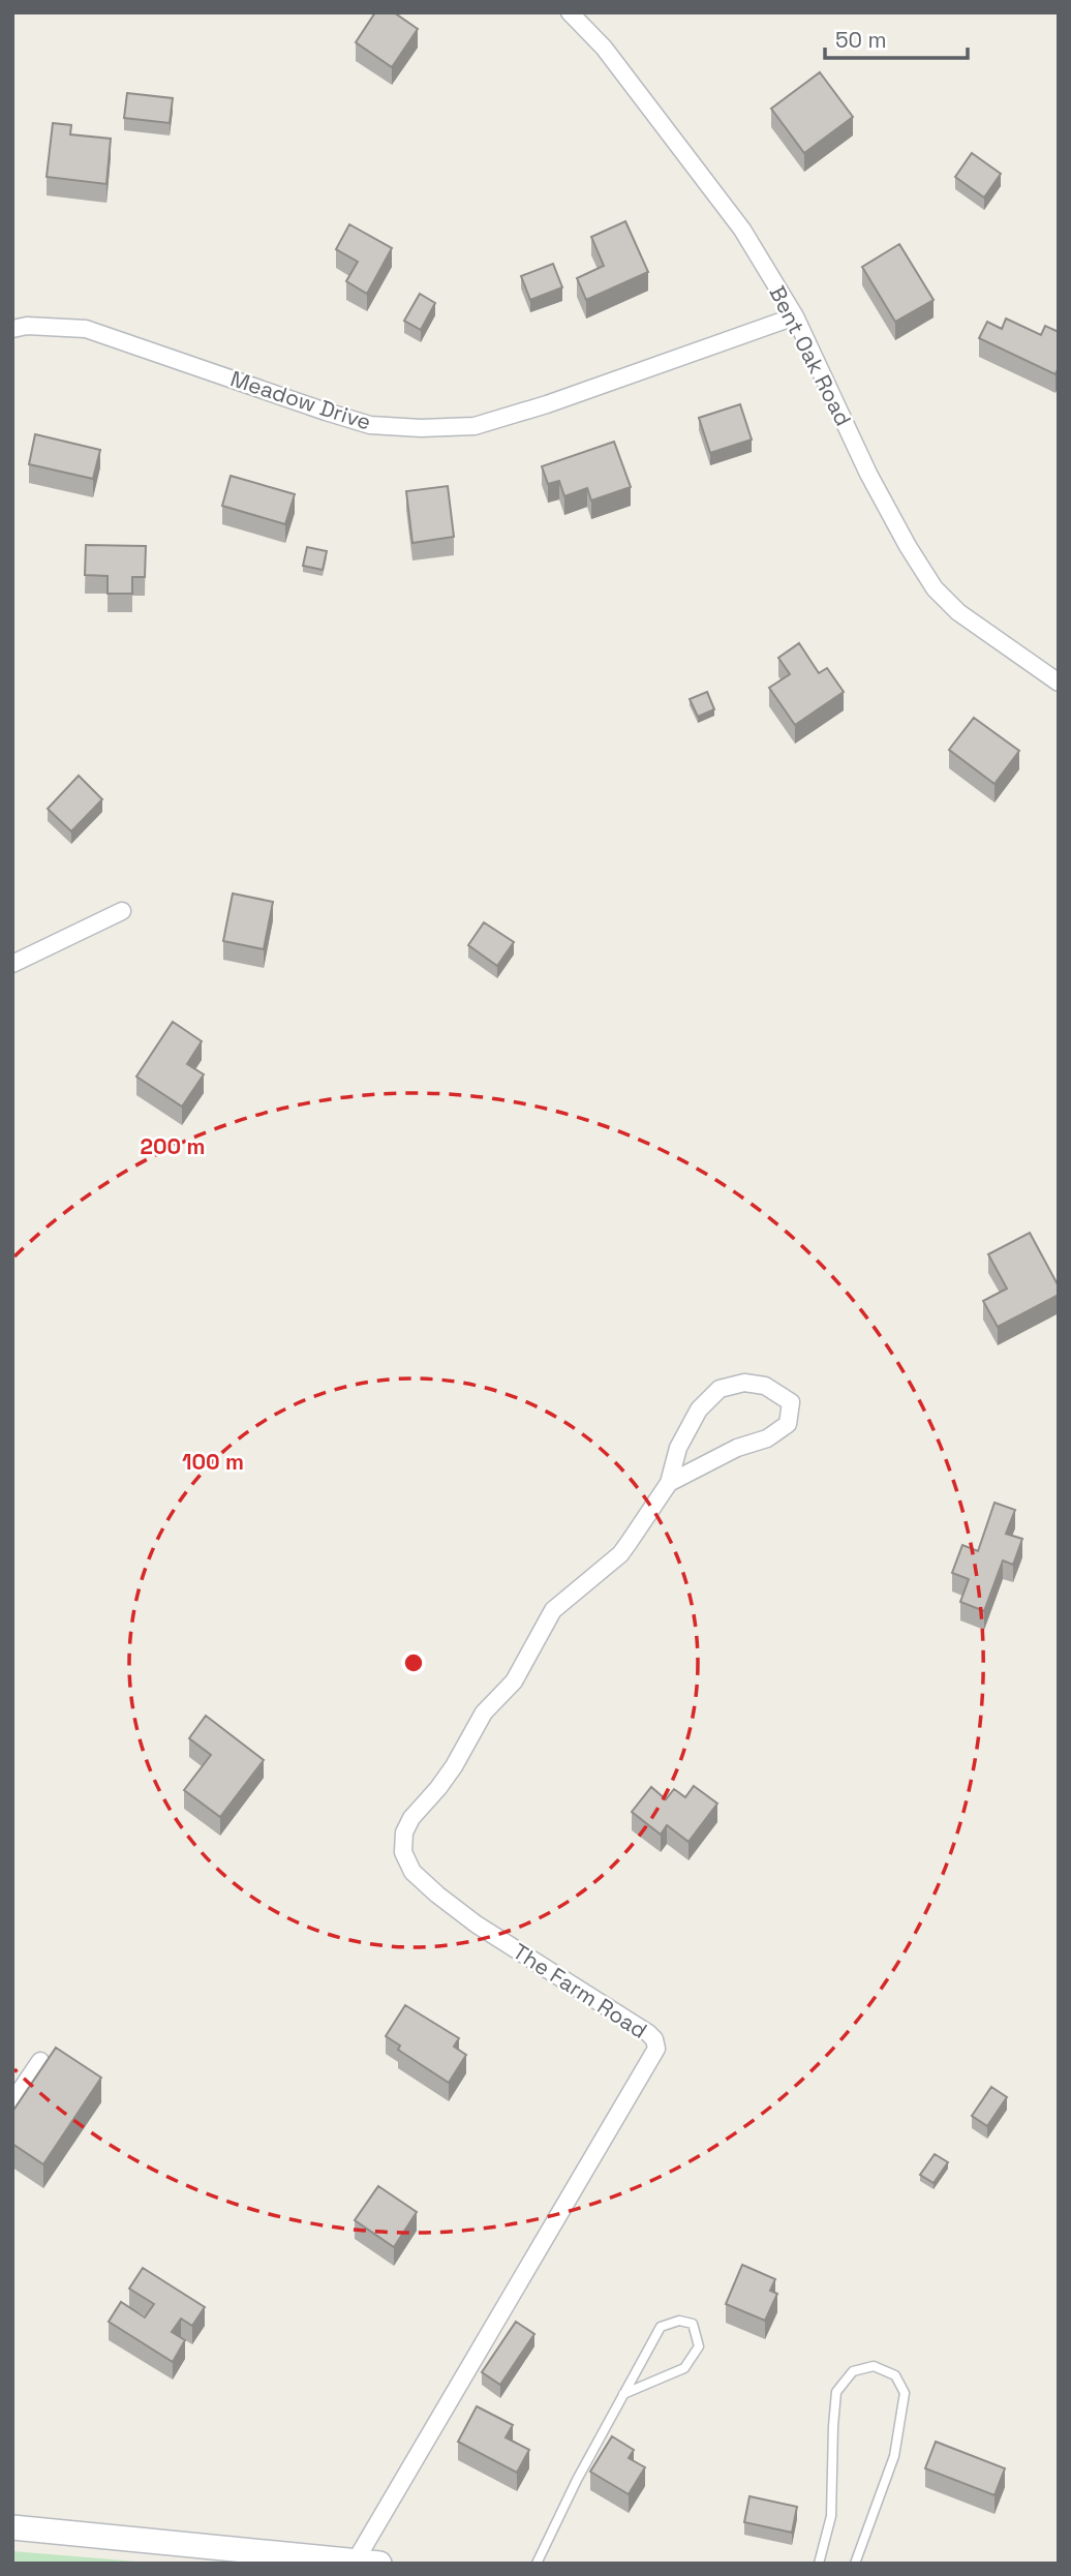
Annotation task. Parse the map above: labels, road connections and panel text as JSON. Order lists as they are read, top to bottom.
{
  "streets": {
    "street": ["Bent Oak Road", "Meadow Drive", "The Farm Road"]
  },
  "crossings": [
    ["Bent Oak Road", "Meadow Drive"]
  ],
  "scale_bar": "50 m",
  "rings": ["200 m", "100 m"]
}
